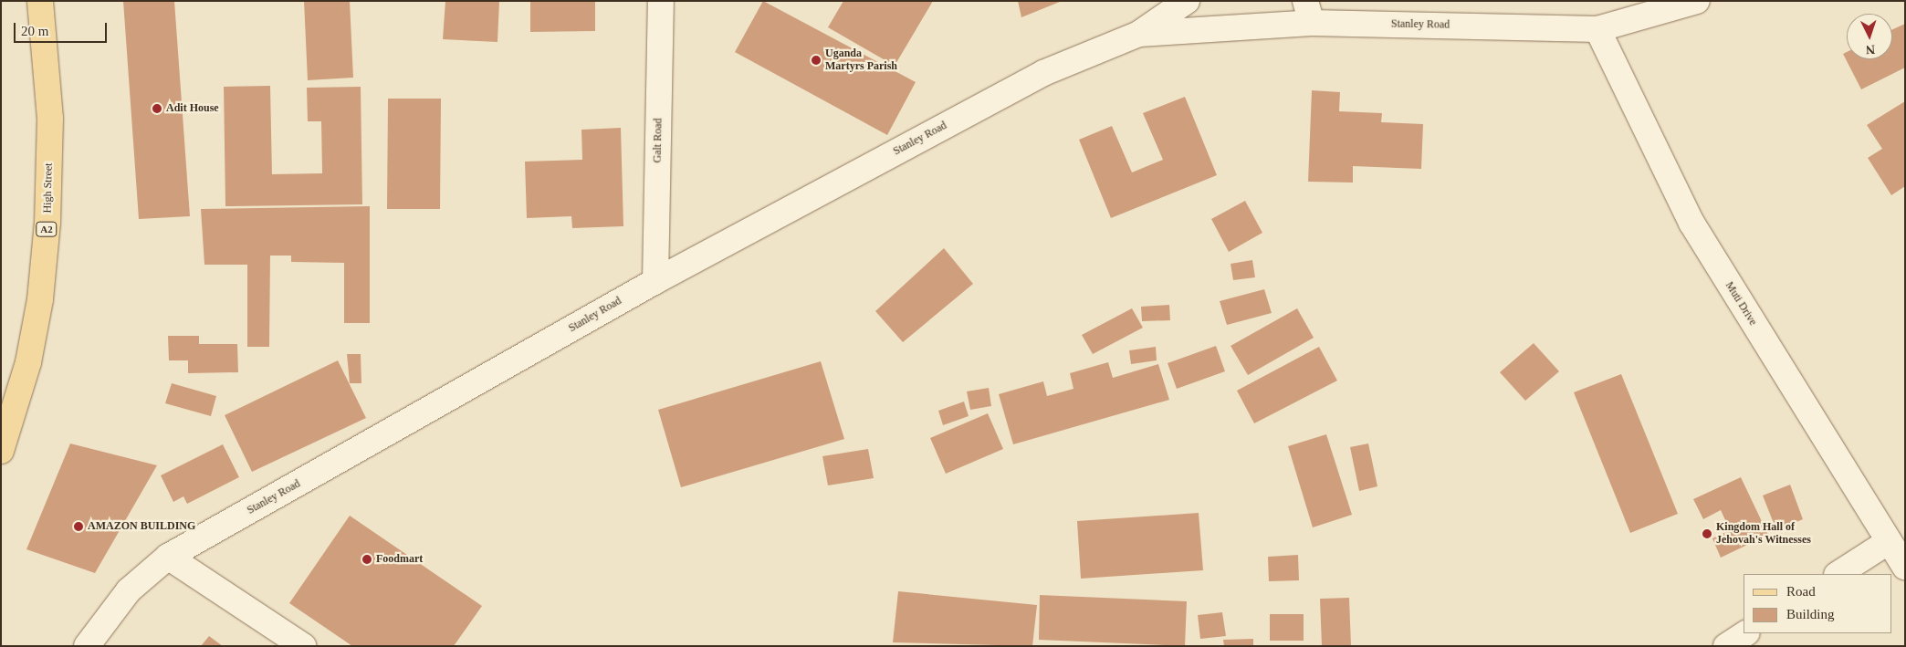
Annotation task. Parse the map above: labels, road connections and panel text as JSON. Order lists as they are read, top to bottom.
{
  "streets": {
    "main road": ["High Street", "A2"],
    "street": ["Stanley Road", "Galt Road", "Muti Drive"]
  },
  "crossings": [
    ["Stanley Road", "Galt Road"],
    ["Stanley Road", "Muti Drive"]
  ],
  "places": [
    "Uganda Martyrs Parish",
    "Adit House",
    "AMAZON BUILDING",
    "Kingdom Hall of Jehovah's Witnesses",
    "Foodmart"
  ],
  "legend": ["Road", "Building"],
  "scale_bar": "20 m",
  "north": "bottom"
}
